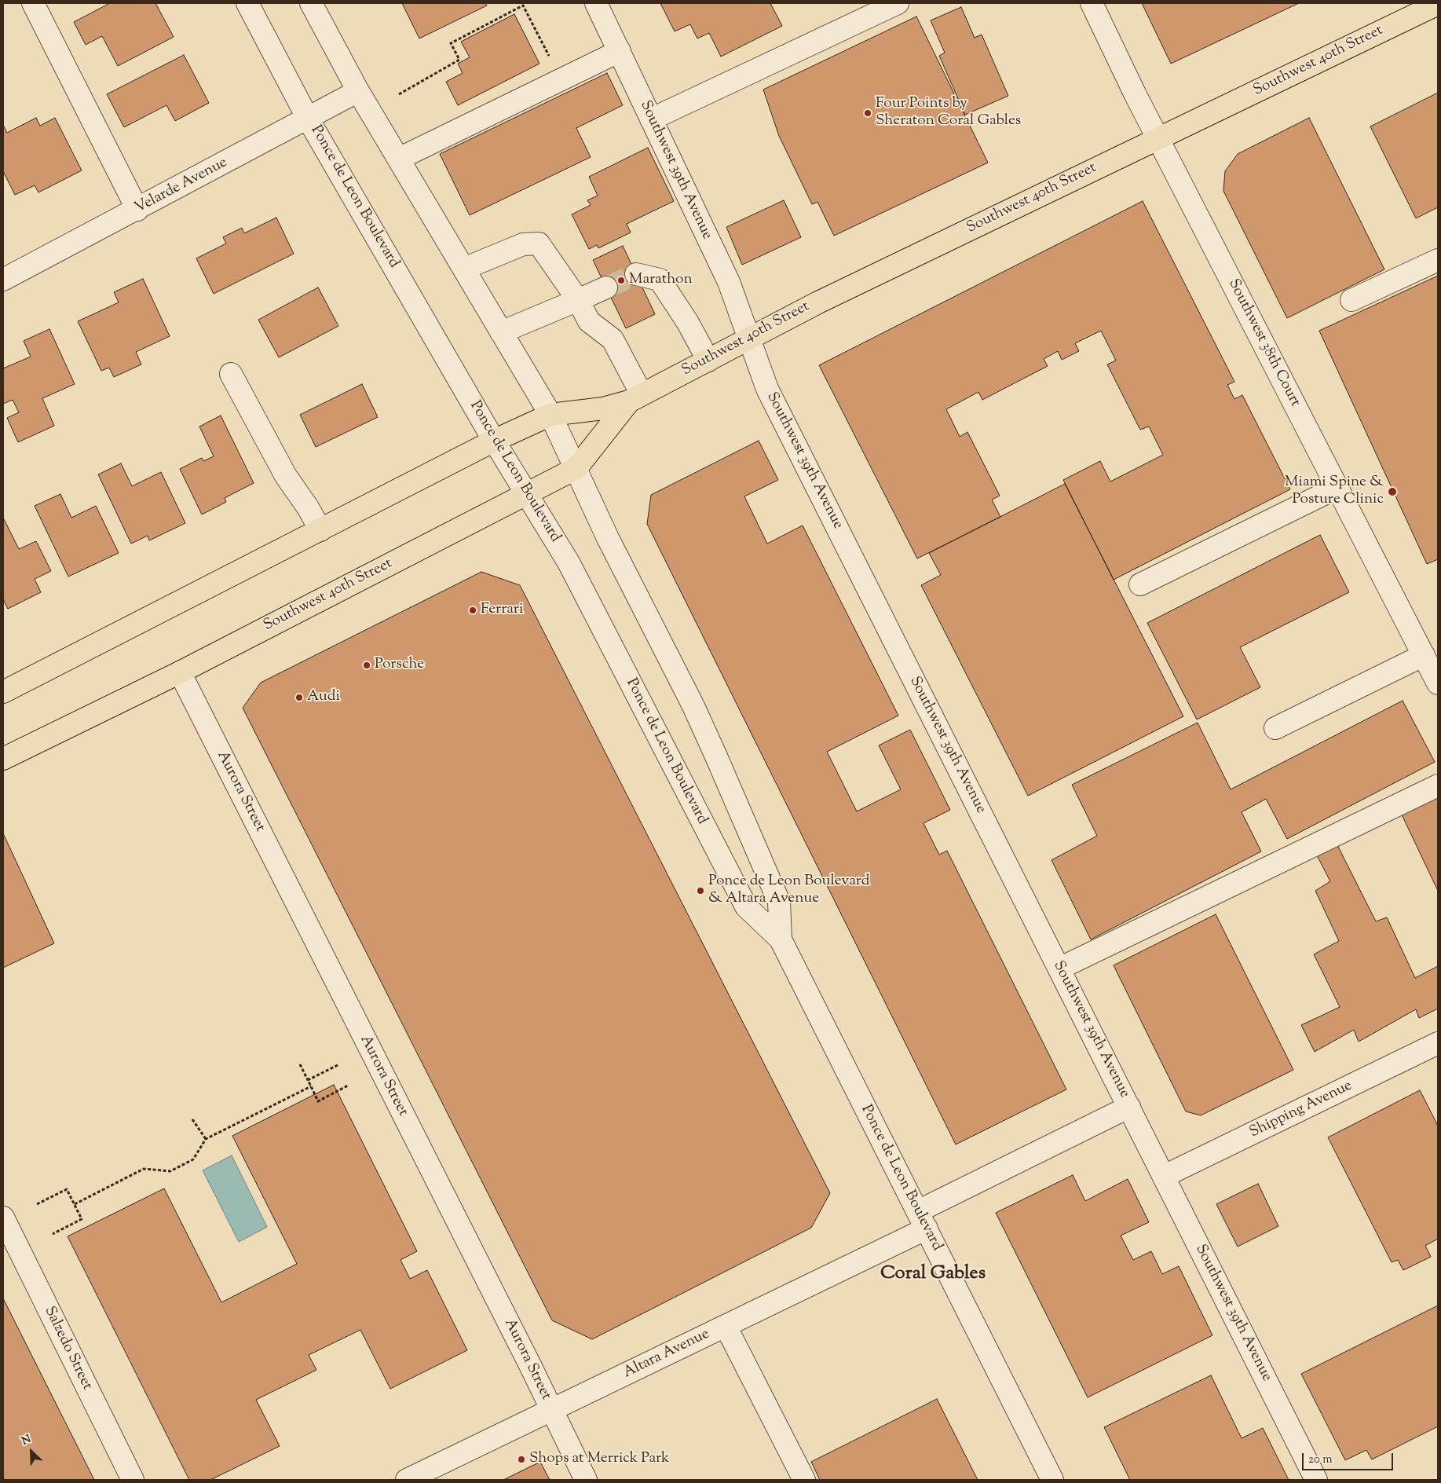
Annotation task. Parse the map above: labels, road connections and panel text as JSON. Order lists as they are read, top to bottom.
{
  "streets": {
    "main road": ["Southwest 40th Street"],
    "street": [
      "Southwest 39th Avenue",
      "Velarde Avenue",
      "Ponce de Leon Boulevard",
      "Southwest 38th Court",
      "Aurora Street",
      "Shipping Avenue",
      "Salzedo Street",
      "Altara Avenue"
    ]
  },
  "crossings": [
    ["Southwest 40th Street", "Southwest 39th Avenue"],
    ["Southwest 40th Street", "Ponce de Leon Boulevard"],
    ["Southwest 40th Street", "Southwest 38th Court"],
    ["Southwest 40th Street", "Aurora Street"],
    ["Southwest 39th Avenue", "Shipping Avenue"],
    ["Southwest 39th Avenue", "Altara Avenue"],
    ["Velarde Avenue", "Ponce de Leon Boulevard"],
    ["Ponce de Leon Boulevard", "Altara Avenue"],
    ["Aurora Street", "Altara Avenue"]
  ],
  "districts": ["Coral Gables"],
  "places": [
    "Four Points by Sheraton Coral Gables",
    "Marathon",
    "Miami Spine & Posture Clinic",
    "Ferrari",
    "Porsche",
    "Audi",
    "Ponce de Leon Boulevard & Altara Avenue",
    "Shops at Merrick Park"
  ],
  "scale_bar": "20 m",
  "north": "top left"
}
